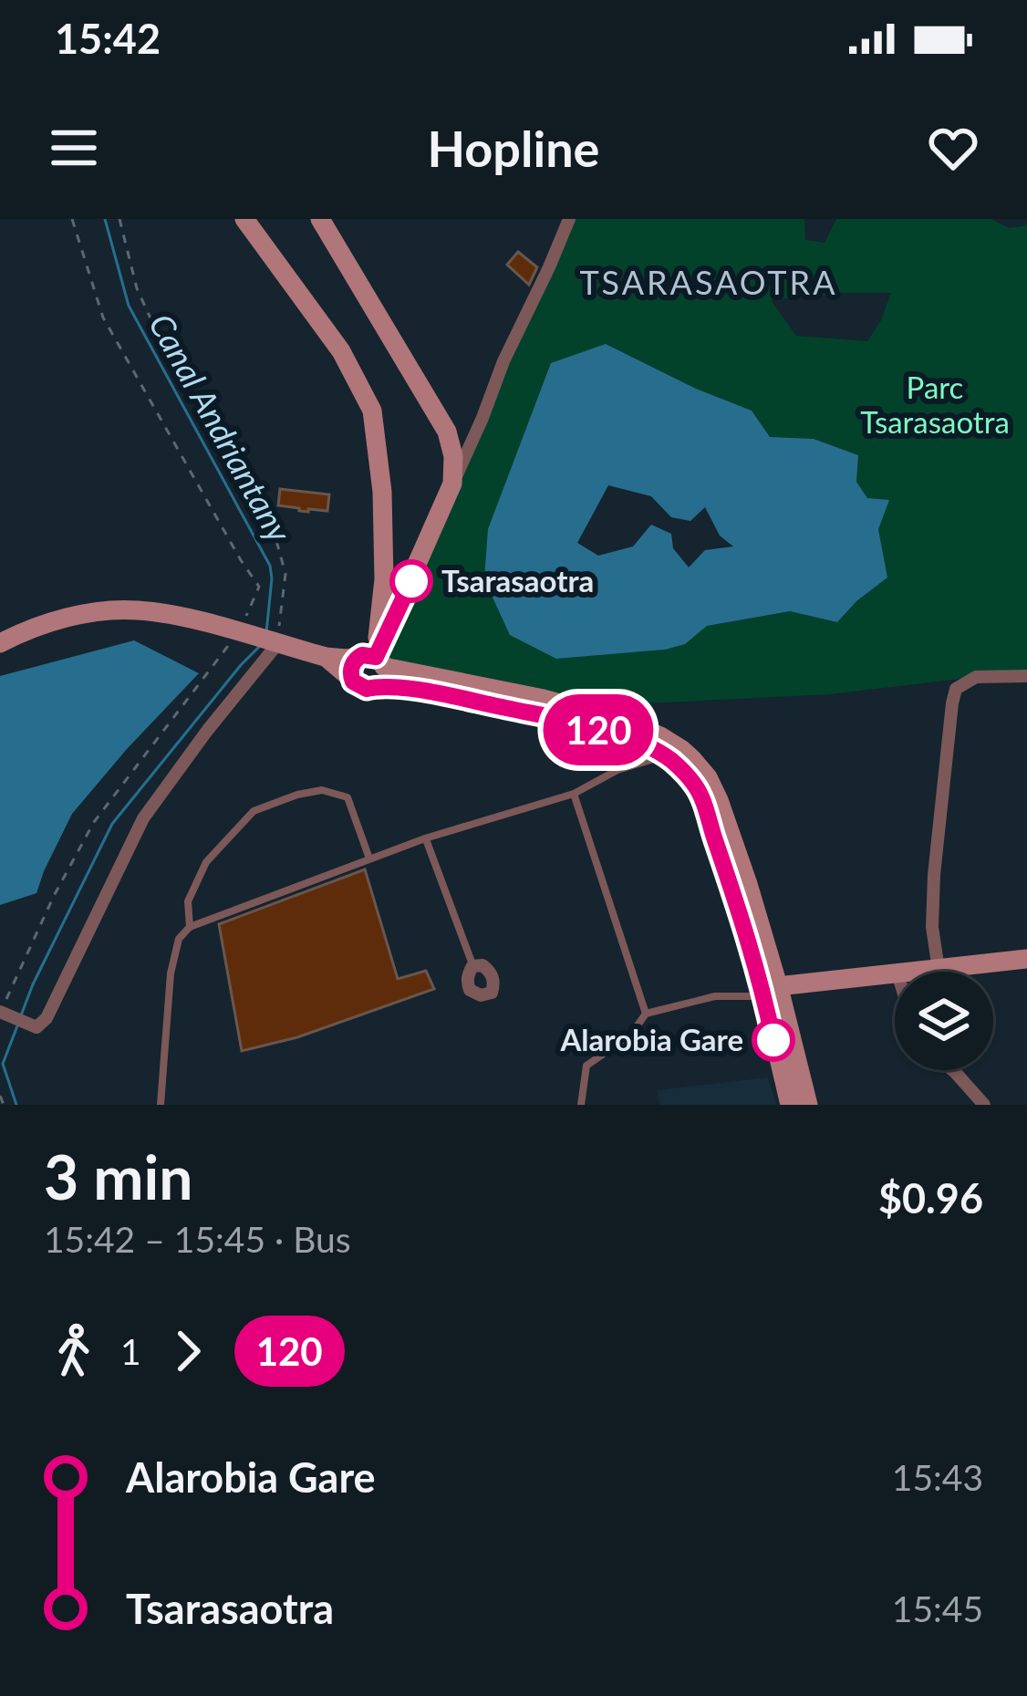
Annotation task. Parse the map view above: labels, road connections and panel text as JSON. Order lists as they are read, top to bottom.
{
  "districts": ["TSARASAOTRA"],
  "water": ["Canal Andriantany"],
  "parks": ["Parc Tsarasaotra"],
  "places": ["Tsarasaotra", "Alarobia Gare"],
  "lines": ["bus line 120"],
  "page": {
    "status": "15:42",
    "header": "Hopline",
    "on_map": "120",
    "heading": ["3 min", "15:42 – 15:45 · Bus", "$0.96"],
    "legs": ["1", "120"],
    "list": [
      {
        "name": "Alarobia Gare",
        "value": "15:43"
      },
      {
        "name": "Tsarasaotra",
        "value": "15:45"
      }
    ]
  }
}
